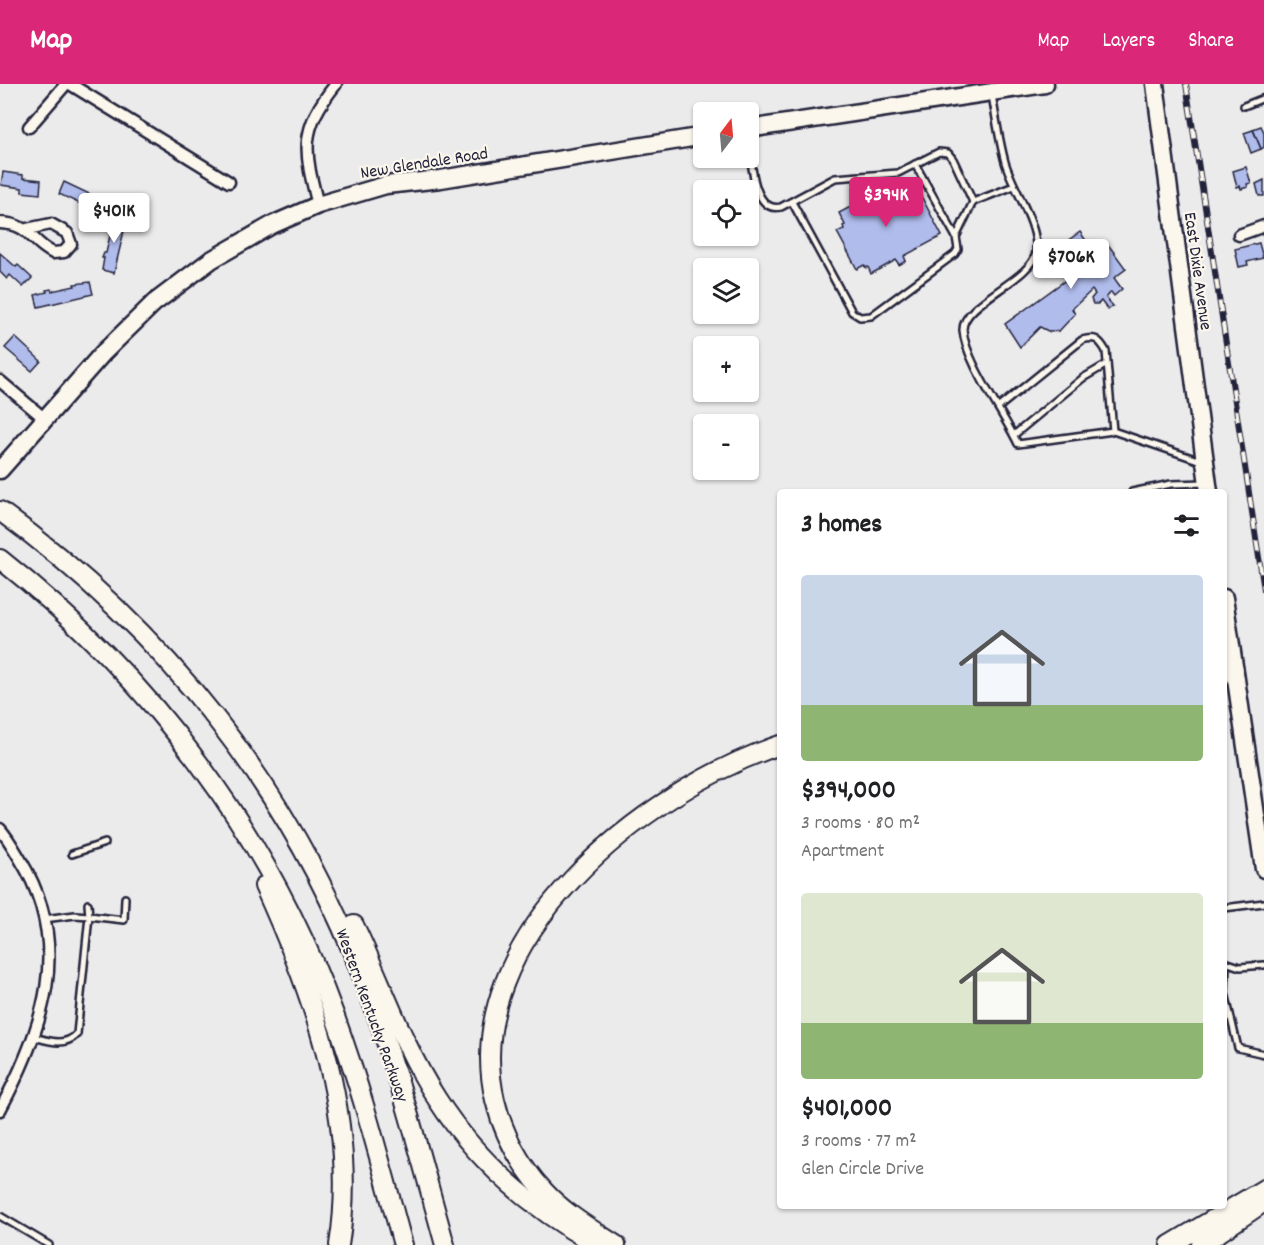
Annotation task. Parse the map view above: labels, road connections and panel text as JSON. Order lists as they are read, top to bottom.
{
  "streets": {
    "highway": ["Western Kentucky Parkway"],
    "main road": ["New Glendale Road", "East Dixie Avenue"]
  },
  "north": "top",
  "page": {
    "header": "Map",
    "nav": ["Map", "Layers", "Share"],
    "map_buttons": ["+", "−"],
    "price": ["$394K", "$401K", "$706K"],
    "heading": "3 homes",
    "list": [
      {
        "name": "$394,000",
        "note": "3 rooms · 80 m² · Apartment"
      },
      {
        "name": "$401,000",
        "note": "3 rooms · 77 m² · Glen Circle Drive"
      }
    ]
  }
}
